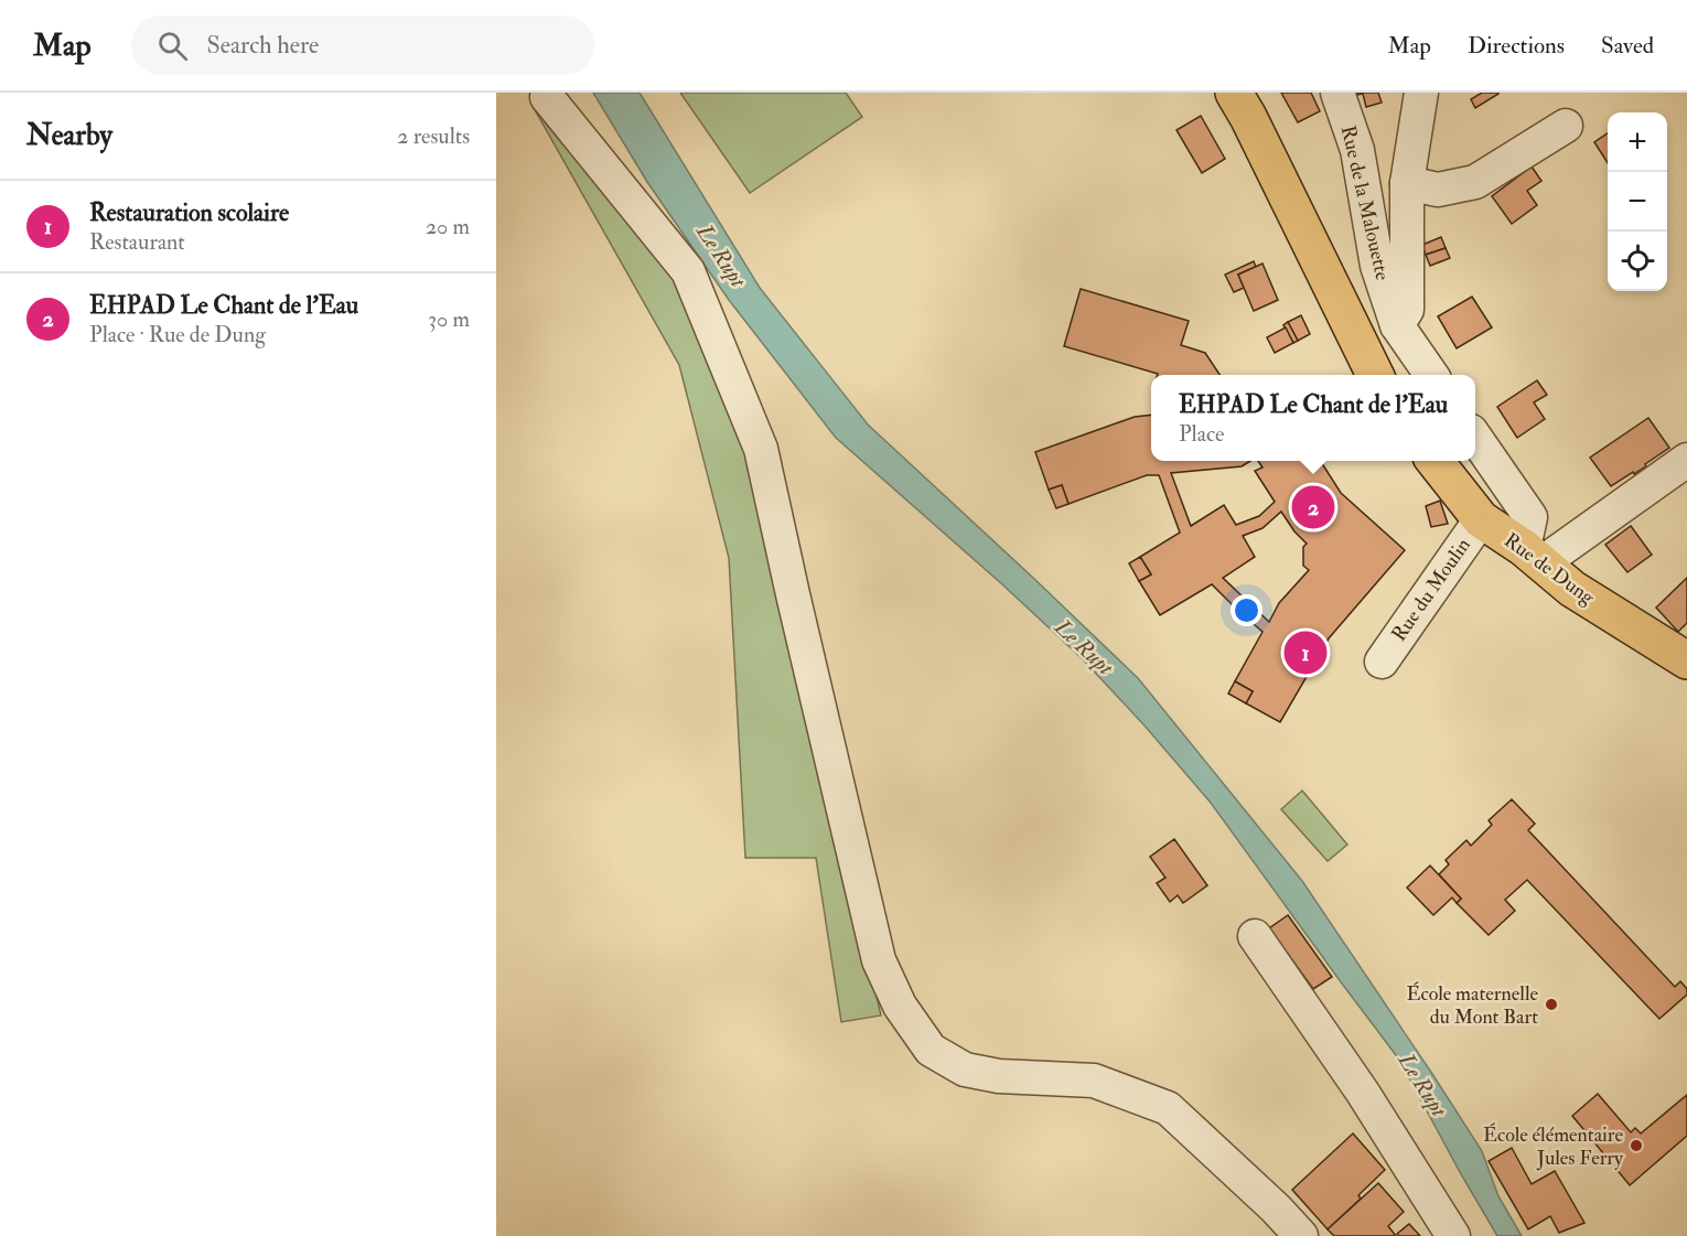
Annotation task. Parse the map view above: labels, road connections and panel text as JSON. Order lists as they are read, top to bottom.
{
  "streets": {
    "main road": ["Rue de Dung"],
    "street": ["Rue de la Malouette", "Rue du Moulin"]
  },
  "crossings": [
    ["Rue de Dung", "Rue du Moulin"]
  ],
  "water": ["Le Rupt"],
  "places": ["École maternelle du Mont Bart", "École élémentaire Jules Ferry"],
  "page": {
    "header": "Map",
    "search": "Search here",
    "nav": ["Map", "Directions", "Saved"],
    "heading": ["Nearby", "2 results"],
    "map_buttons": ["+", "−"],
    "list": [
      {
        "mark": "1",
        "name": "Restauration scolaire",
        "note": "Restaurant",
        "value": "20 m"
      },
      {
        "mark": "2",
        "name": "EHPAD Le Chant de l'Eau",
        "note": "Place · Rue de Dung",
        "value": "30 m"
      }
    ],
    "popup": ["EHPAD Le Chant de l'Eau", "Place"],
    "pins": ["2", "1"]
  }
}
